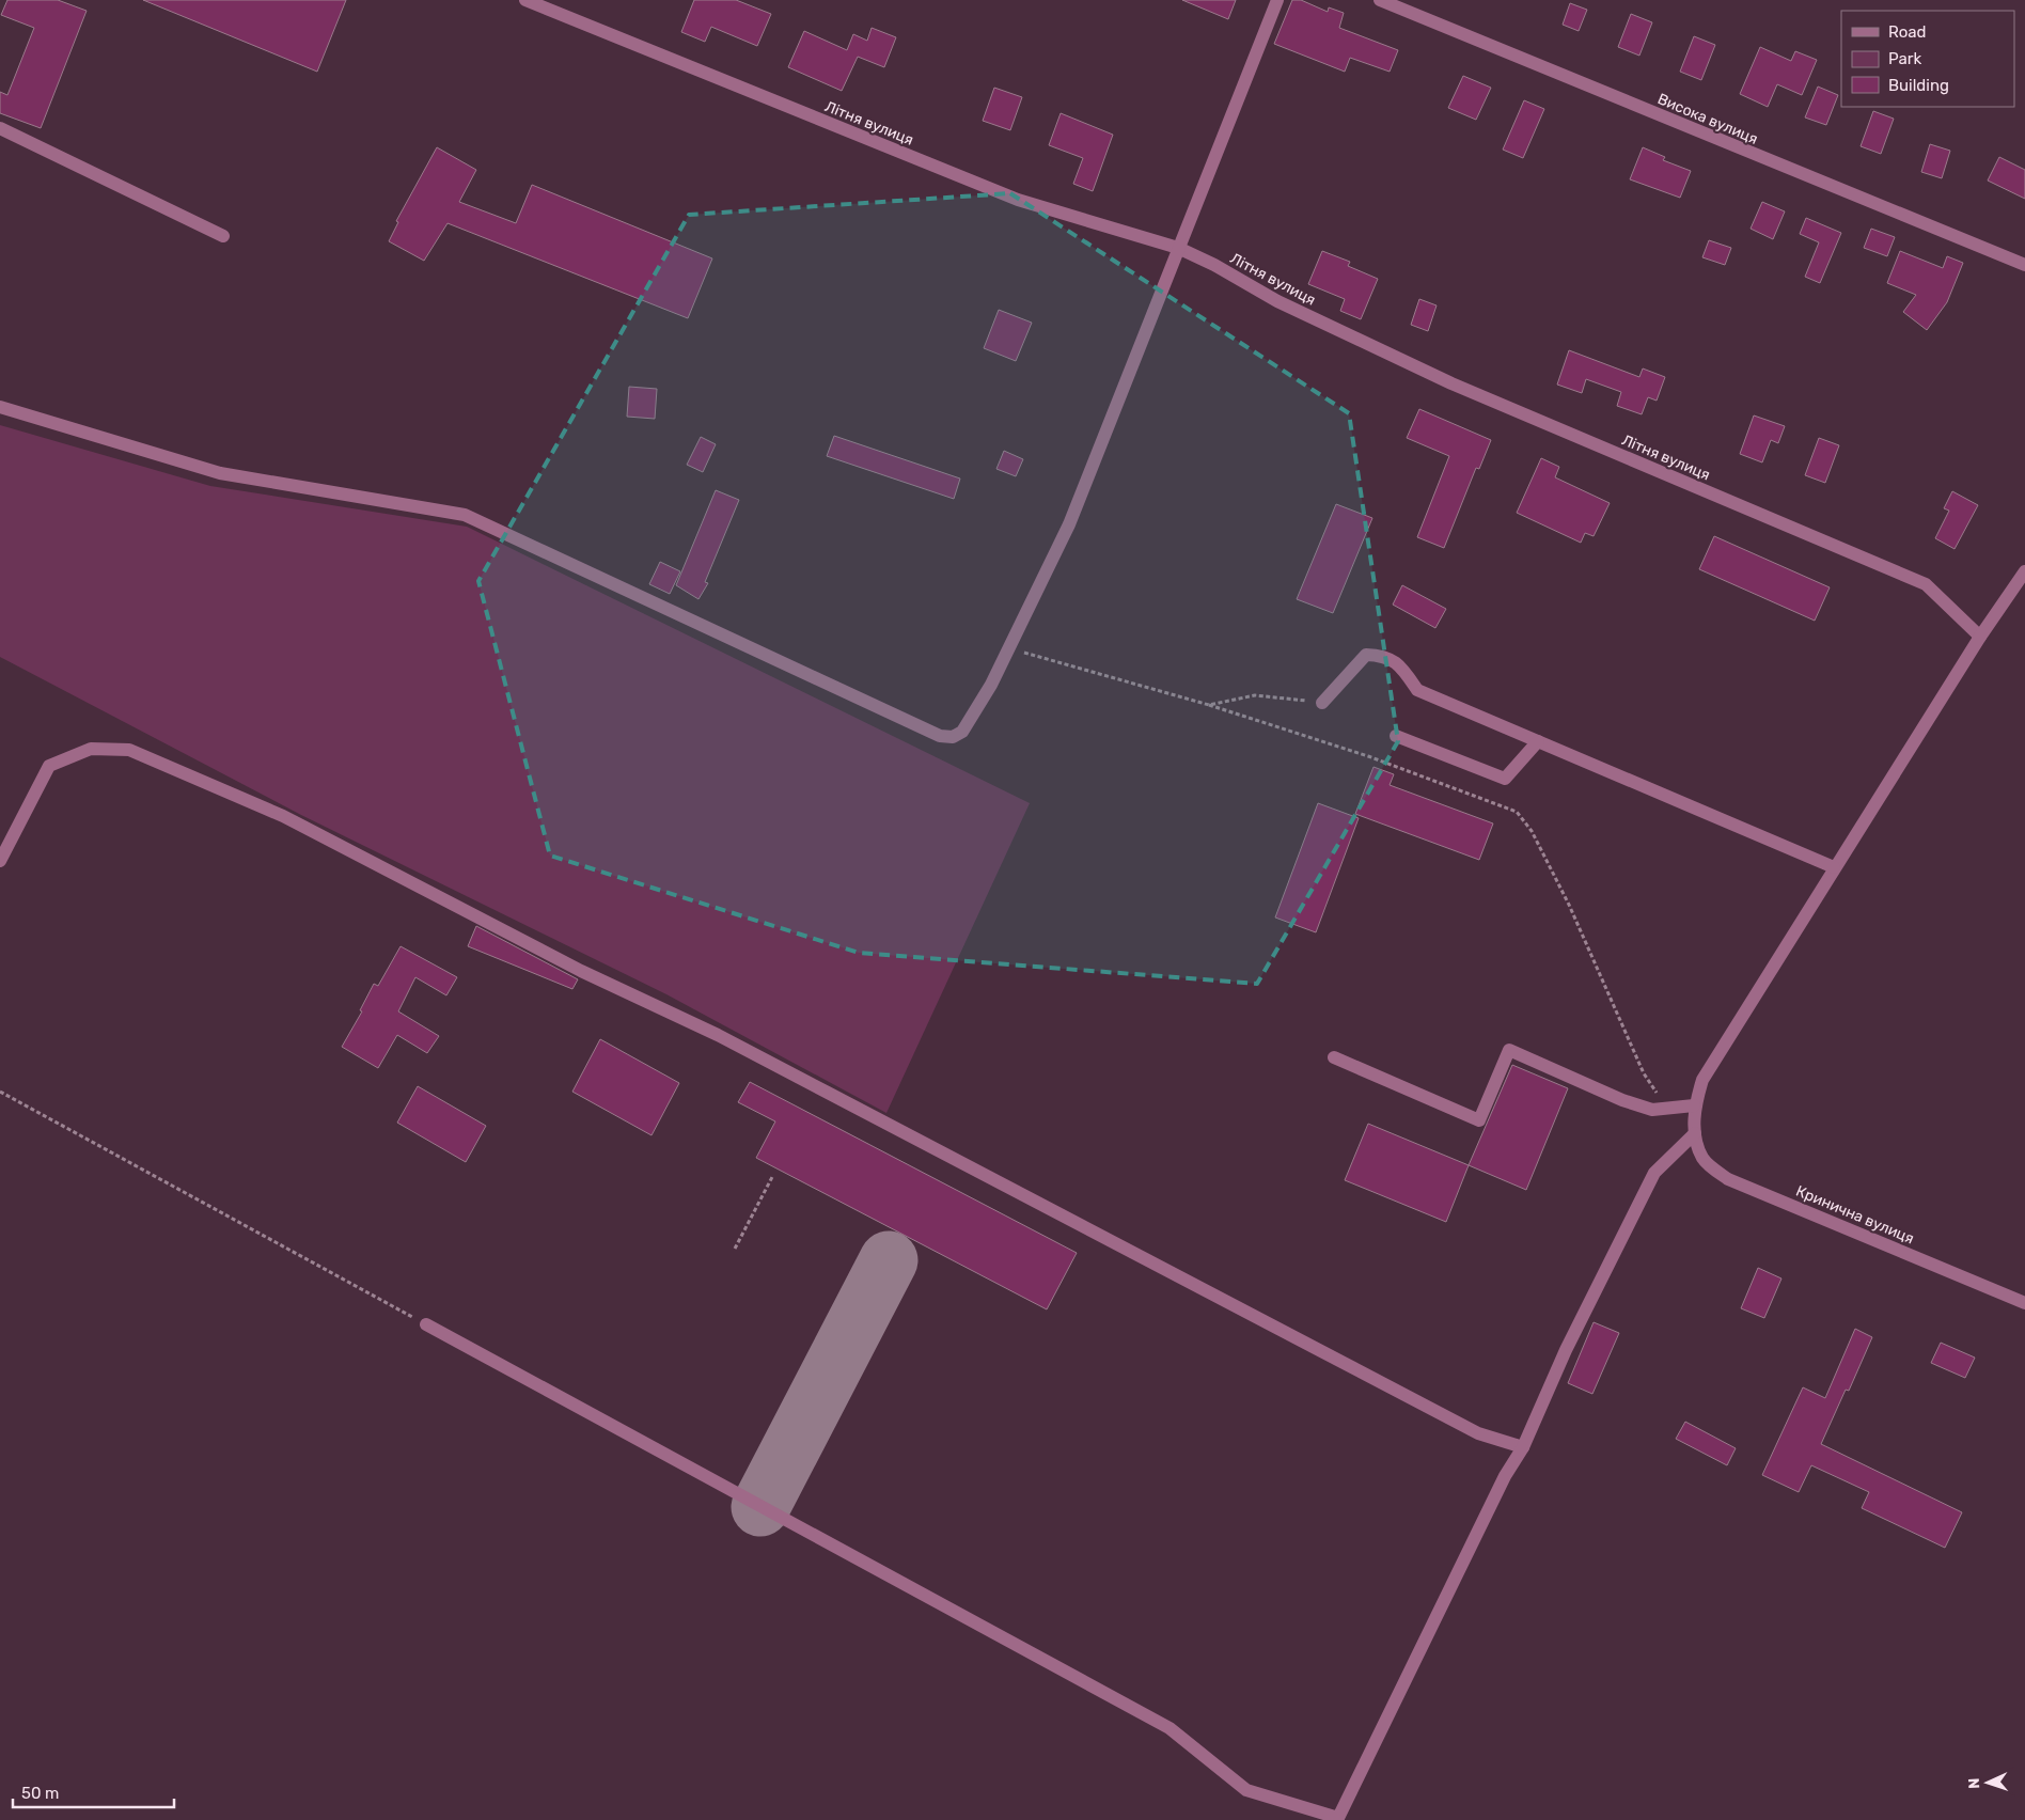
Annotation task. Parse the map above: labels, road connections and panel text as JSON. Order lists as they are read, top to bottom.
{
  "streets": {
    "street": ["Висока вулиця", "Літня вулиця", "Кринична вулиця"]
  },
  "legend": ["Road", "Park", "Building"],
  "scale_bar": "50 m",
  "north": "left"
}
